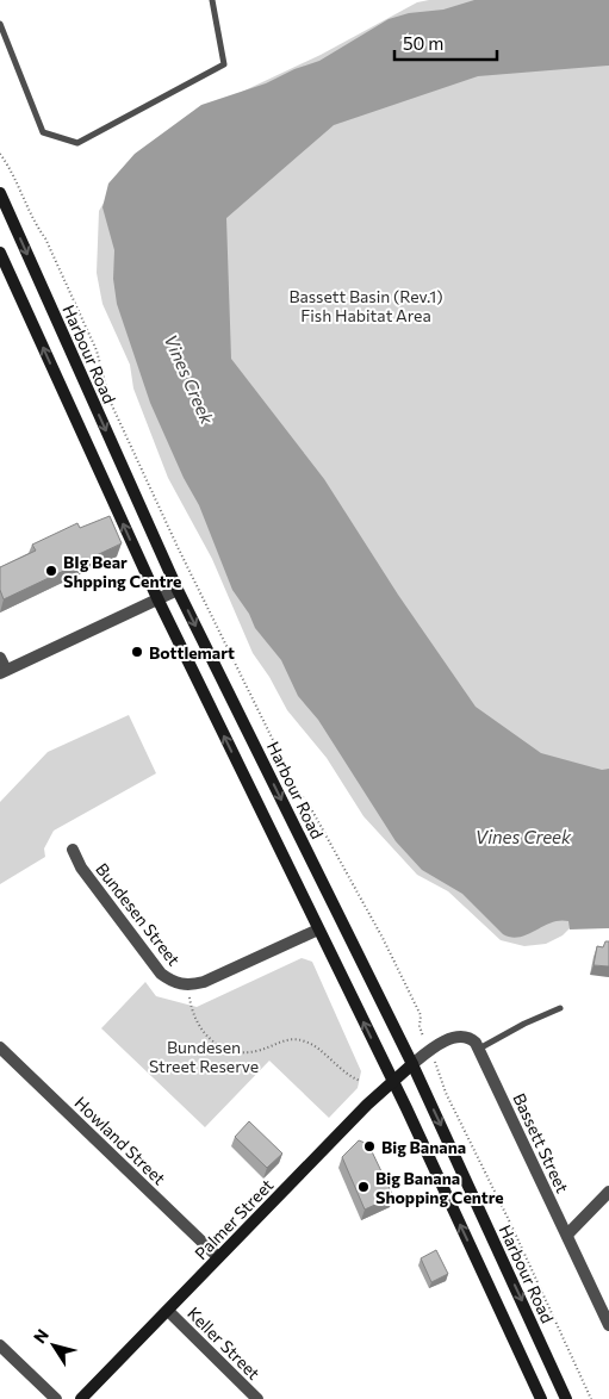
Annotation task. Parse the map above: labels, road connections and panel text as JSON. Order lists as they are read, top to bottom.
{
  "streets": {
    "main road": ["Harbour Road", "Palmer Street"],
    "street": [
      "Bundesen Street",
      "Howland Street",
      "Bassett Street",
      "Keller Street"
    ]
  },
  "crossings": [
    ["Harbour Road", "Palmer Street"],
    ["Howland Street", "Palmer Street"],
    ["Palmer Street", "Keller Street"]
  ],
  "water": ["Vines Creek"],
  "parks": ["Bassett Basin (Rev.1) Fish Habitat Area", "Bundesen Street Reserve"],
  "places": [
    "BIg Bear Shpping Centre",
    "Bottlemart",
    "Big Banana",
    "Big Banana Shopping Centre"
  ],
  "scale_bar": "50 m",
  "north": "top left"
}
